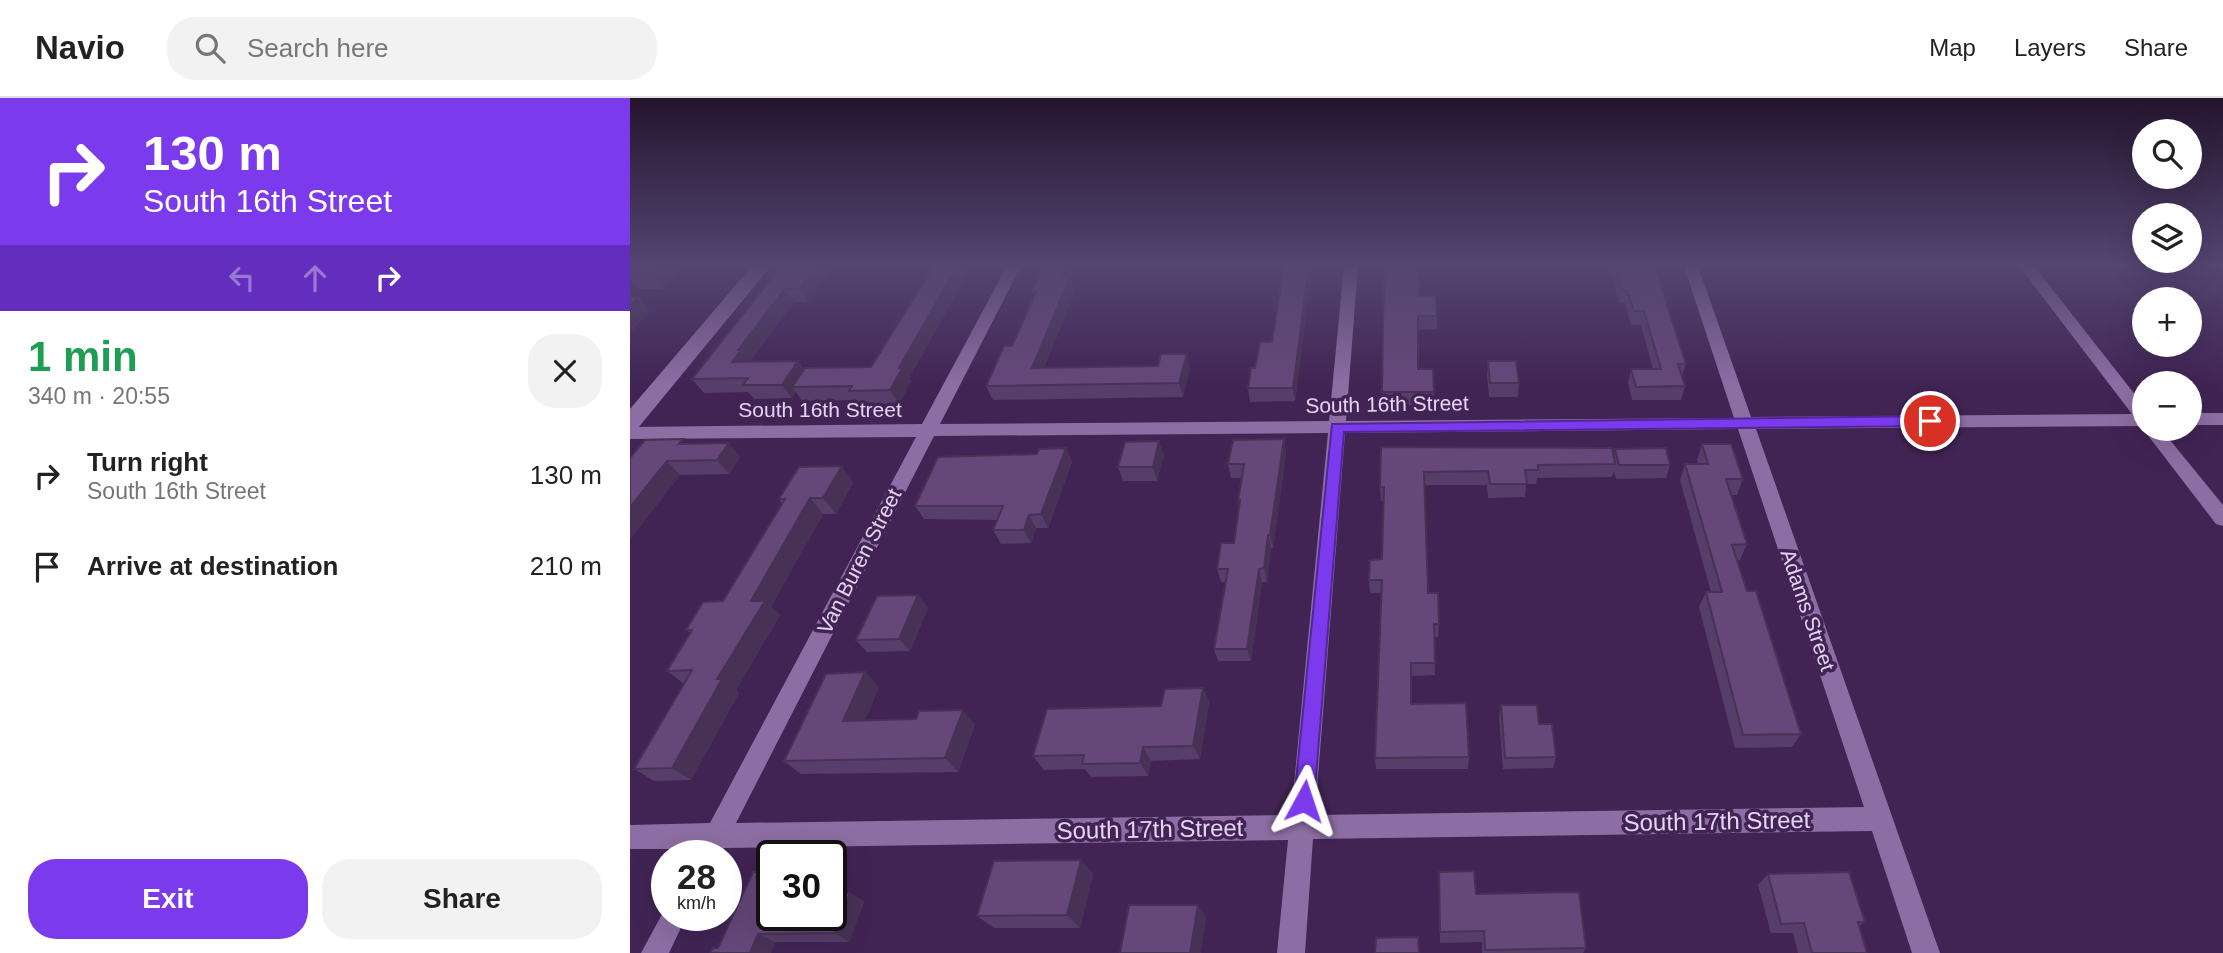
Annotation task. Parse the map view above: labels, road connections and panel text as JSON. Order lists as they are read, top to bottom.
{
  "streets": {
    "street": [
      "South 16th Street",
      "Van Buren Street",
      "Adams Street",
      "South 17th Street"
    ]
  },
  "crossings": [
    ["South 16th Street", "Van Buren Street"],
    ["South 16th Street", "Adams Street"],
    ["Adams Street", "South 17th Street"]
  ],
  "page": {
    "header": "Navio",
    "search": "Search here",
    "nav": ["Map", "Layers", "Share"],
    "turn": ["130 m", "South 16th Street"],
    "map_buttons": ["+", "−"],
    "heading": ["1 min", "340 m · 20:55"],
    "list": [
      {
        "name": "Turn right",
        "note": "South 16th Street",
        "value": "130 m"
      },
      {
        "name": "Arrive at destination",
        "value": "210 m"
      }
    ],
    "speed": "28 km/h",
    "limit": "30",
    "buttons": ["Exit", "Share"]
  }
}
